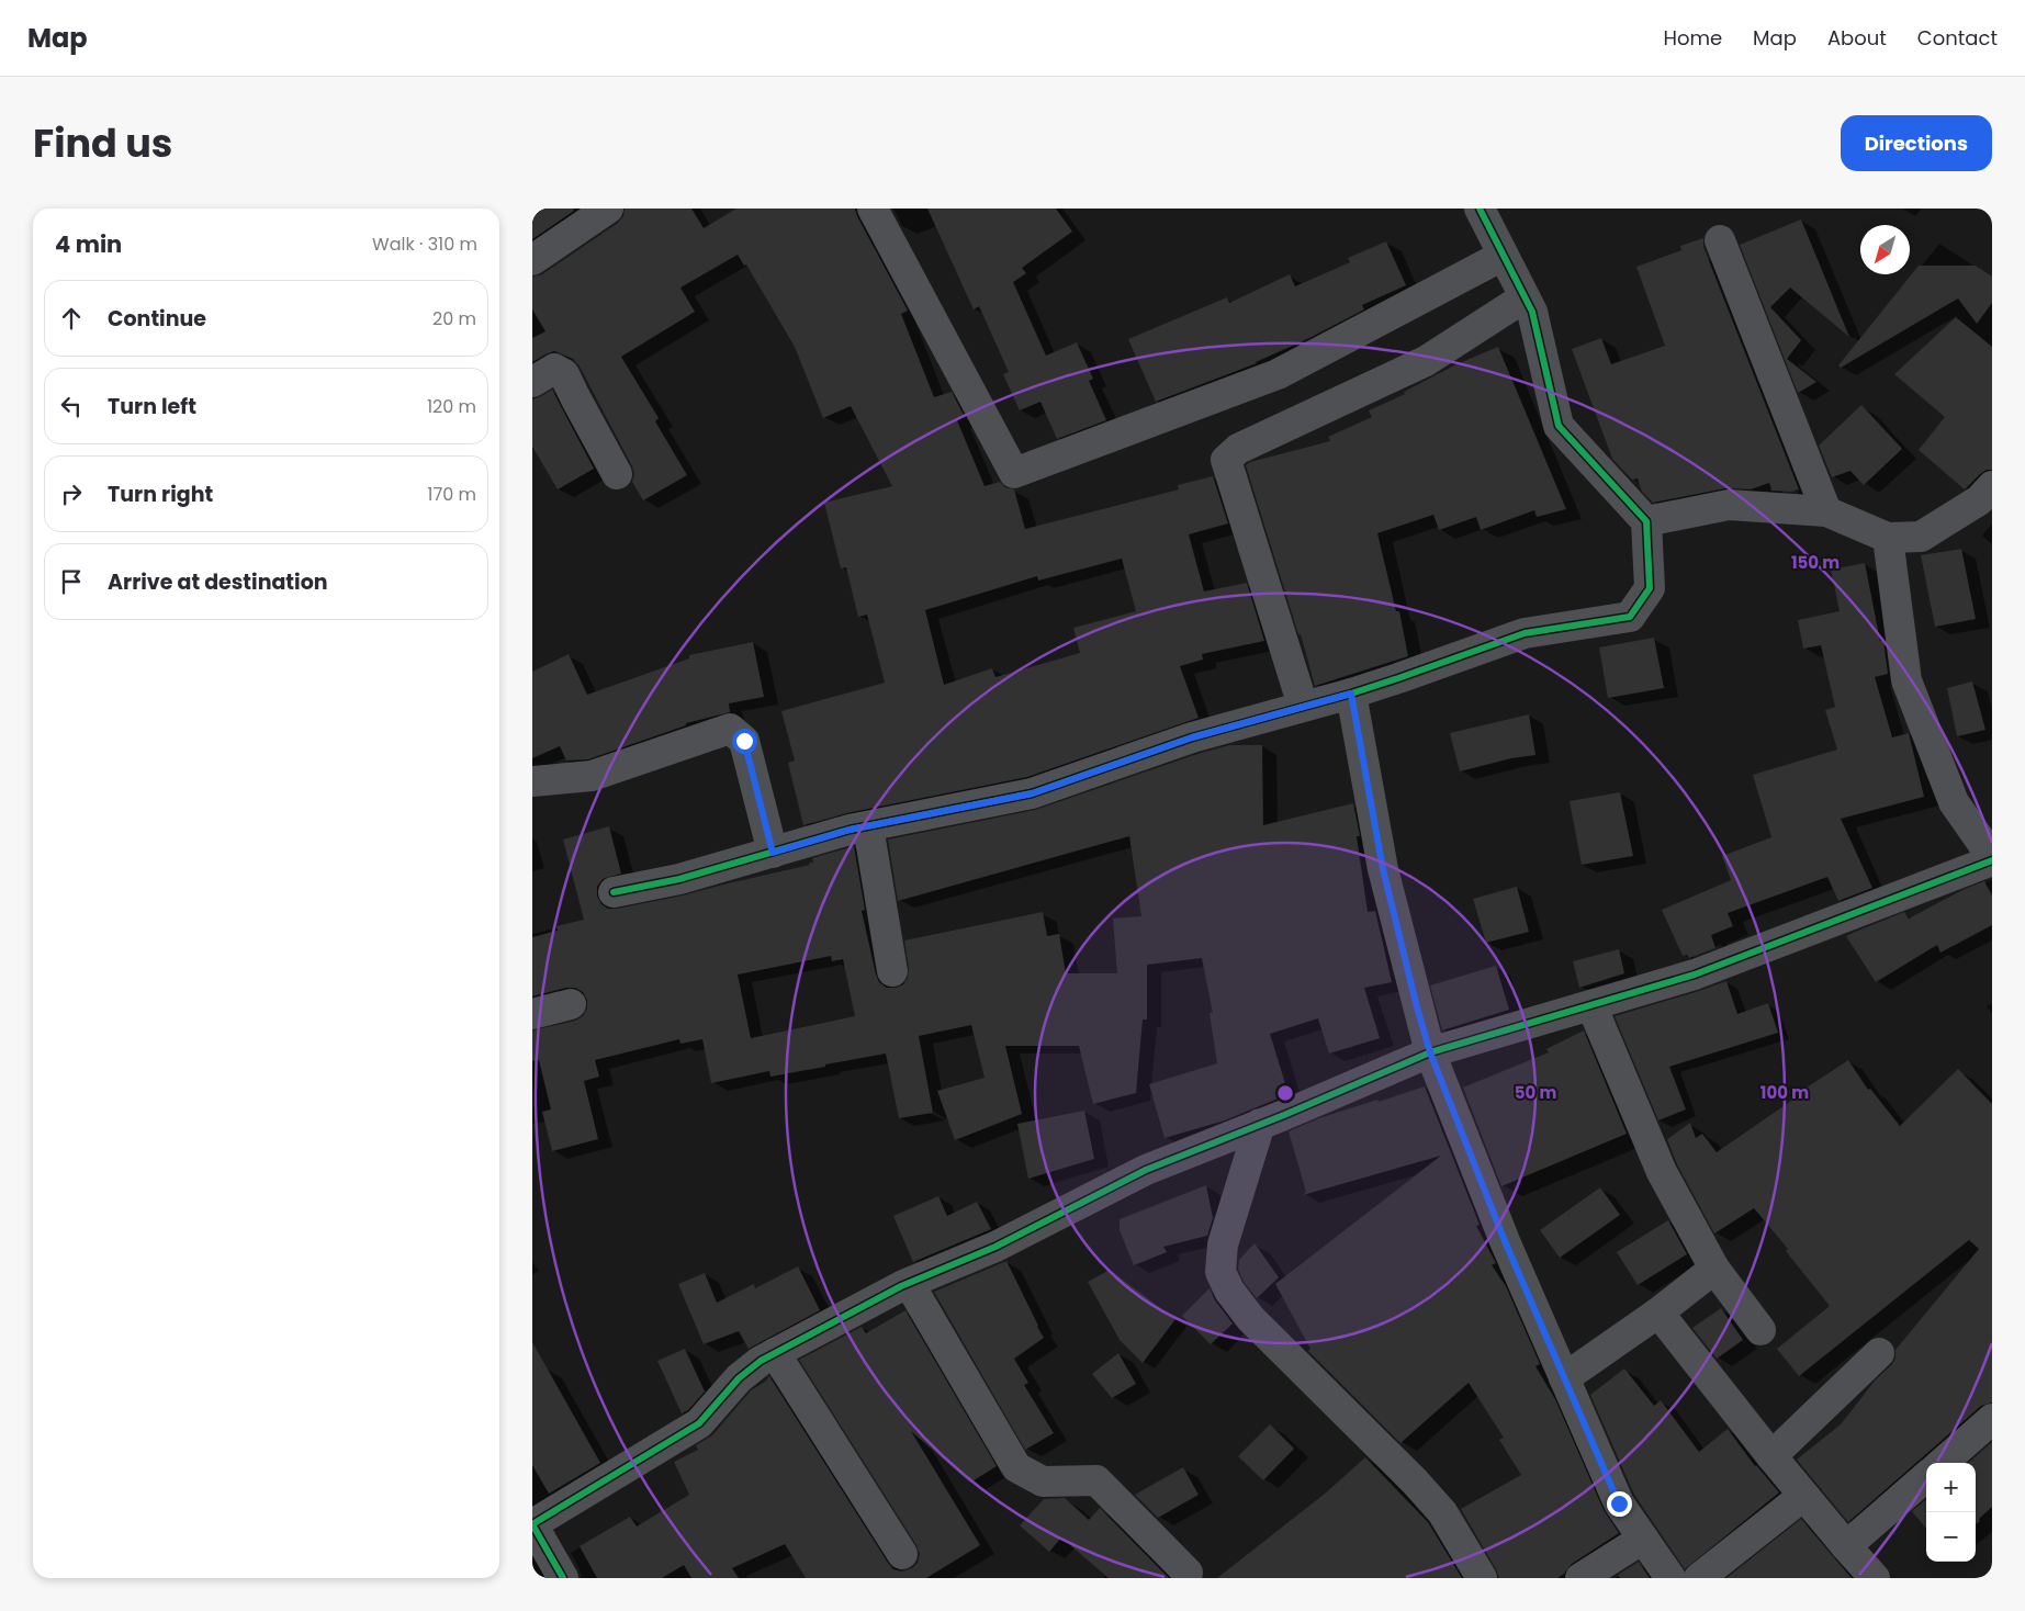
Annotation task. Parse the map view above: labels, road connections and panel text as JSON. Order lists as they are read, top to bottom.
{
  "north": "bottom left",
  "page": {
    "header": "Map",
    "nav": [
      "Home",
      "Map",
      "About",
      "Contact"
    ],
    "title": "Find us",
    "buttons": "Directions",
    "heading": ["4 min", "Walk · 310 m"],
    "list": [
      ["Continue", "20 m"],
      ["Turn left", "120 m"],
      ["Turn right", "170 m"],
      "Arrive at destination"
    ],
    "map_buttons": ["+", "−"]
  },
  "rings": ["150 m", "50 m", "100 m"]
}
